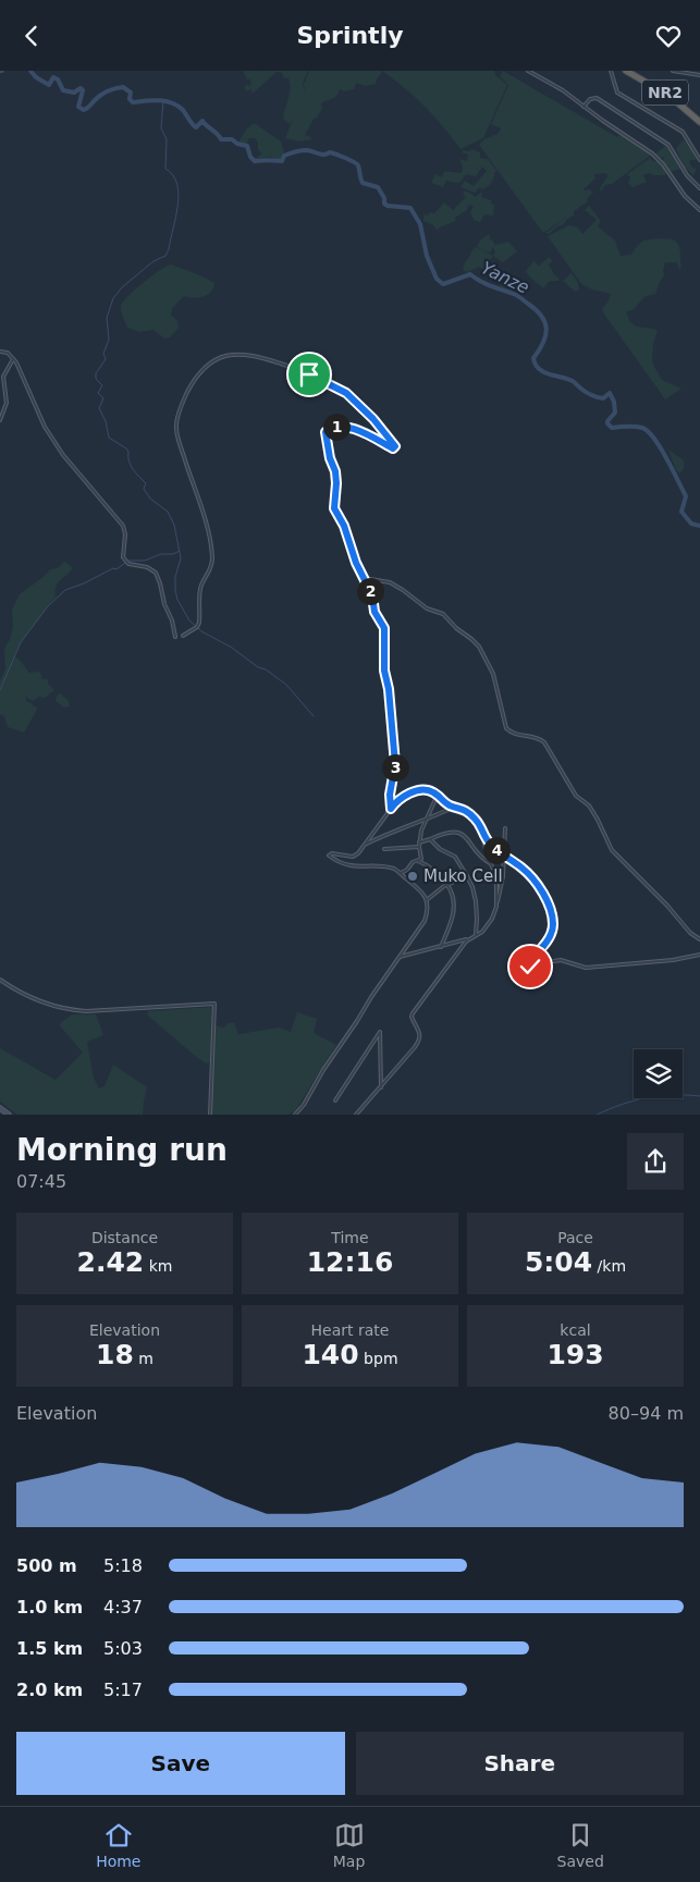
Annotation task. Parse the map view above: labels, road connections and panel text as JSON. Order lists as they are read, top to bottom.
{
  "streets": {
    "highway": ["NR2"]
  },
  "water": ["Yanze"],
  "places": ["Muko Cell"],
  "page": {
    "header": "Sprintly",
    "pins": [
      "1",
      "2",
      "3",
      "4"
    ],
    "heading": ["Morning run", "07:45"],
    "stats": [
      ["Distance", "2.42 km"],
      ["Time", "12:16"],
      ["Pace", "5:04 /km"],
      ["Elevation", "18 m"],
      ["Heart rate", "140 bpm"],
      ["kcal", "193"]
    ],
    "chart": ["Elevation", "80–94 m"],
    "list": [
      {
        "name": "500 m",
        "note": "5:18"
      },
      {
        "name": "1.0 km",
        "note": "4:37"
      },
      {
        "name": "1.5 km",
        "note": "5:03"
      },
      {
        "name": "2.0 km",
        "note": "5:17"
      }
    ],
    "buttons": ["Save", "Share"],
    "tabs": ["Home", "Map", "Saved"]
  }
}
